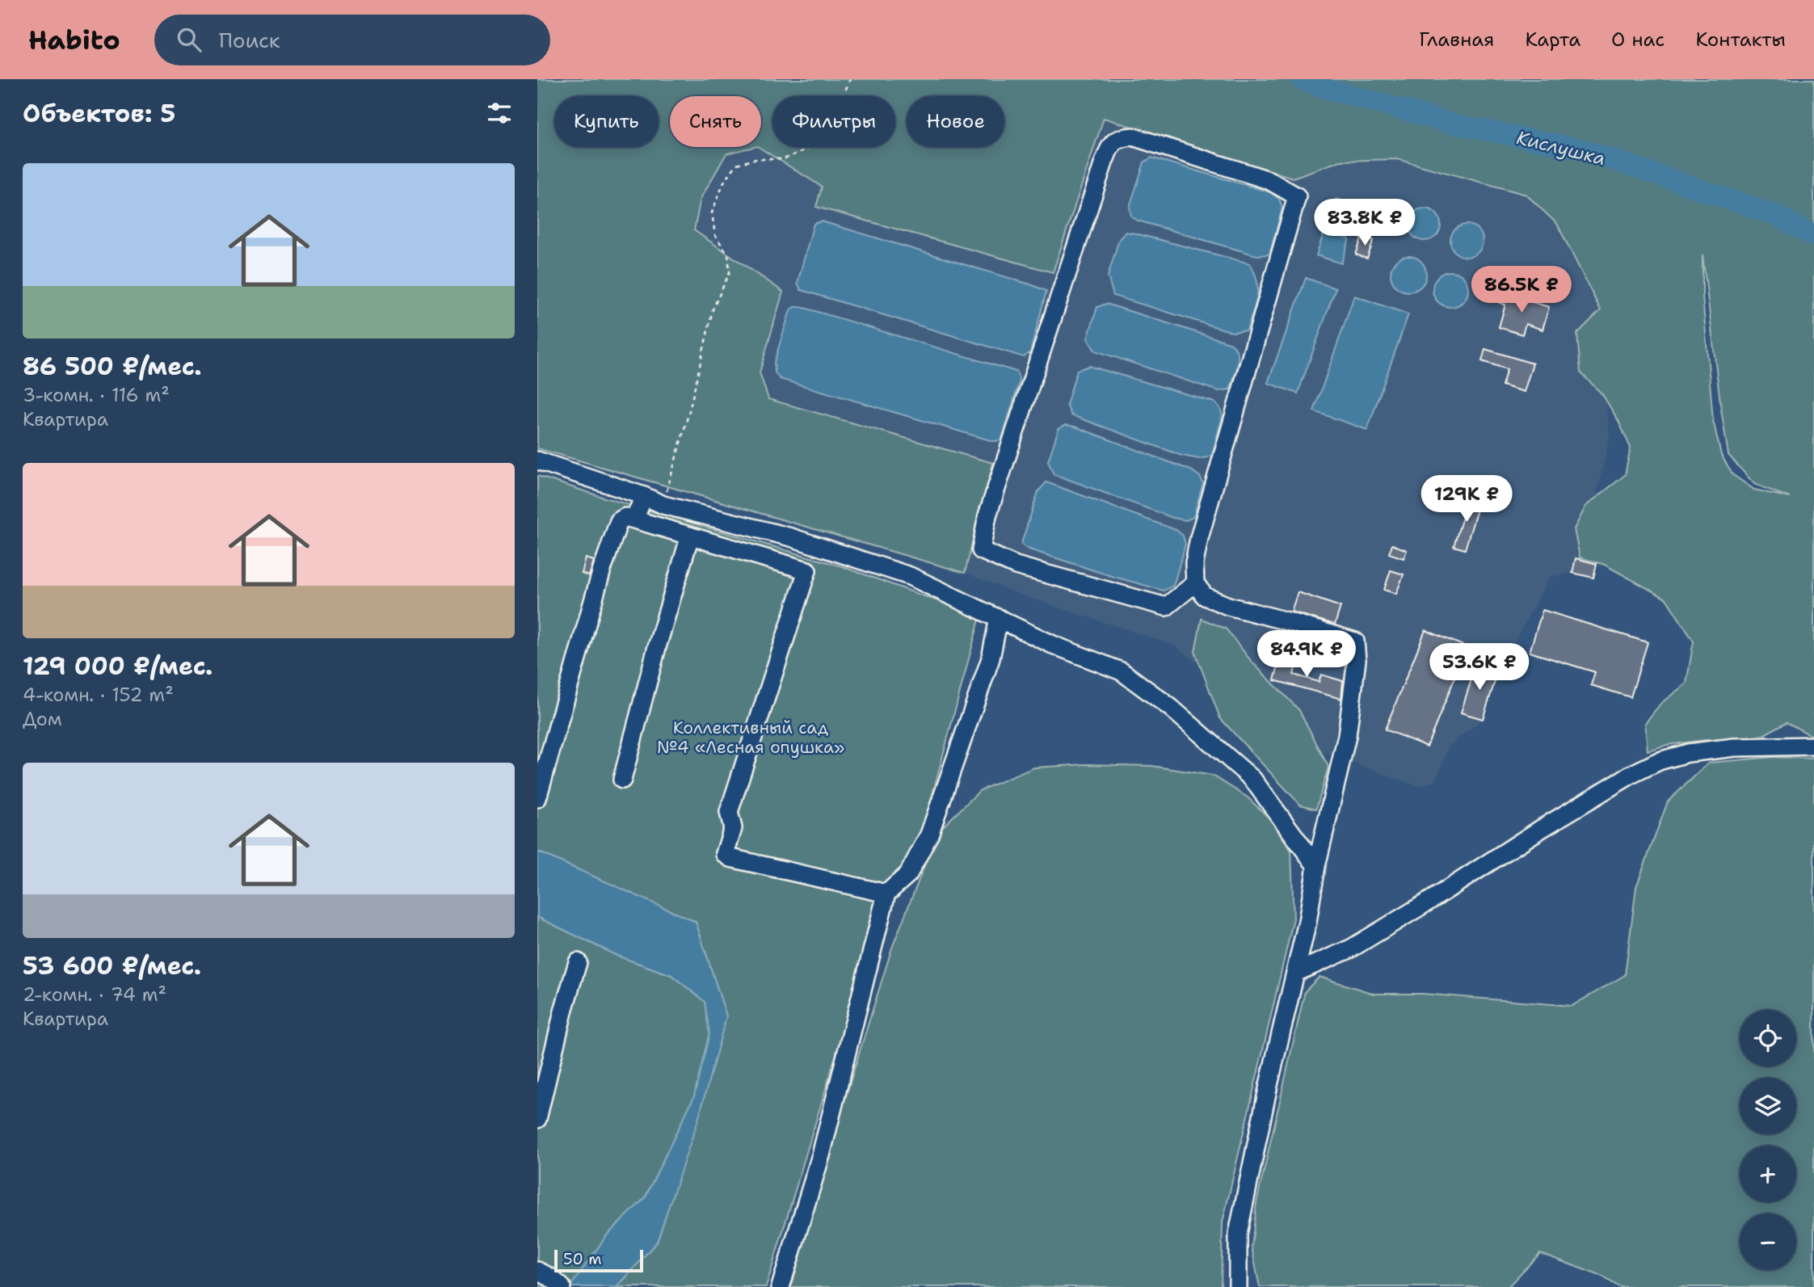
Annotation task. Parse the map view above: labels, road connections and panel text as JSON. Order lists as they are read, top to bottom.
{
  "water": ["Кислушка"],
  "parks": ["Коллективный сад №4 «Лесная опушка»"],
  "scale_bar": "50 m",
  "page": {
    "header": "Habito",
    "search": "Поиск",
    "nav": [
      "Главная",
      "Карта",
      "О нас",
      "Контакты"
    ],
    "heading": "Объектов: 5",
    "chip": [
      "Купить",
      "Снять",
      "Фильтры",
      "Новое"
    ],
    "list": [
      {
        "name": "86 500 ₽/мес.",
        "note": "3-комн. · 116 m² · Квартира"
      },
      {
        "name": "129 000 ₽/мес.",
        "note": "4-комн. · 152 m² · Дом"
      },
      {
        "name": "53 600 ₽/мес.",
        "note": "2-комн. · 74 m² · Квартира"
      }
    ],
    "price": [
      "83.8K ₽",
      "86.5K ₽",
      "129K ₽",
      "84.9K ₽",
      "53.6K ₽"
    ],
    "map_buttons": ["+", "−"],
    "scale": "50 m"
  }
}
